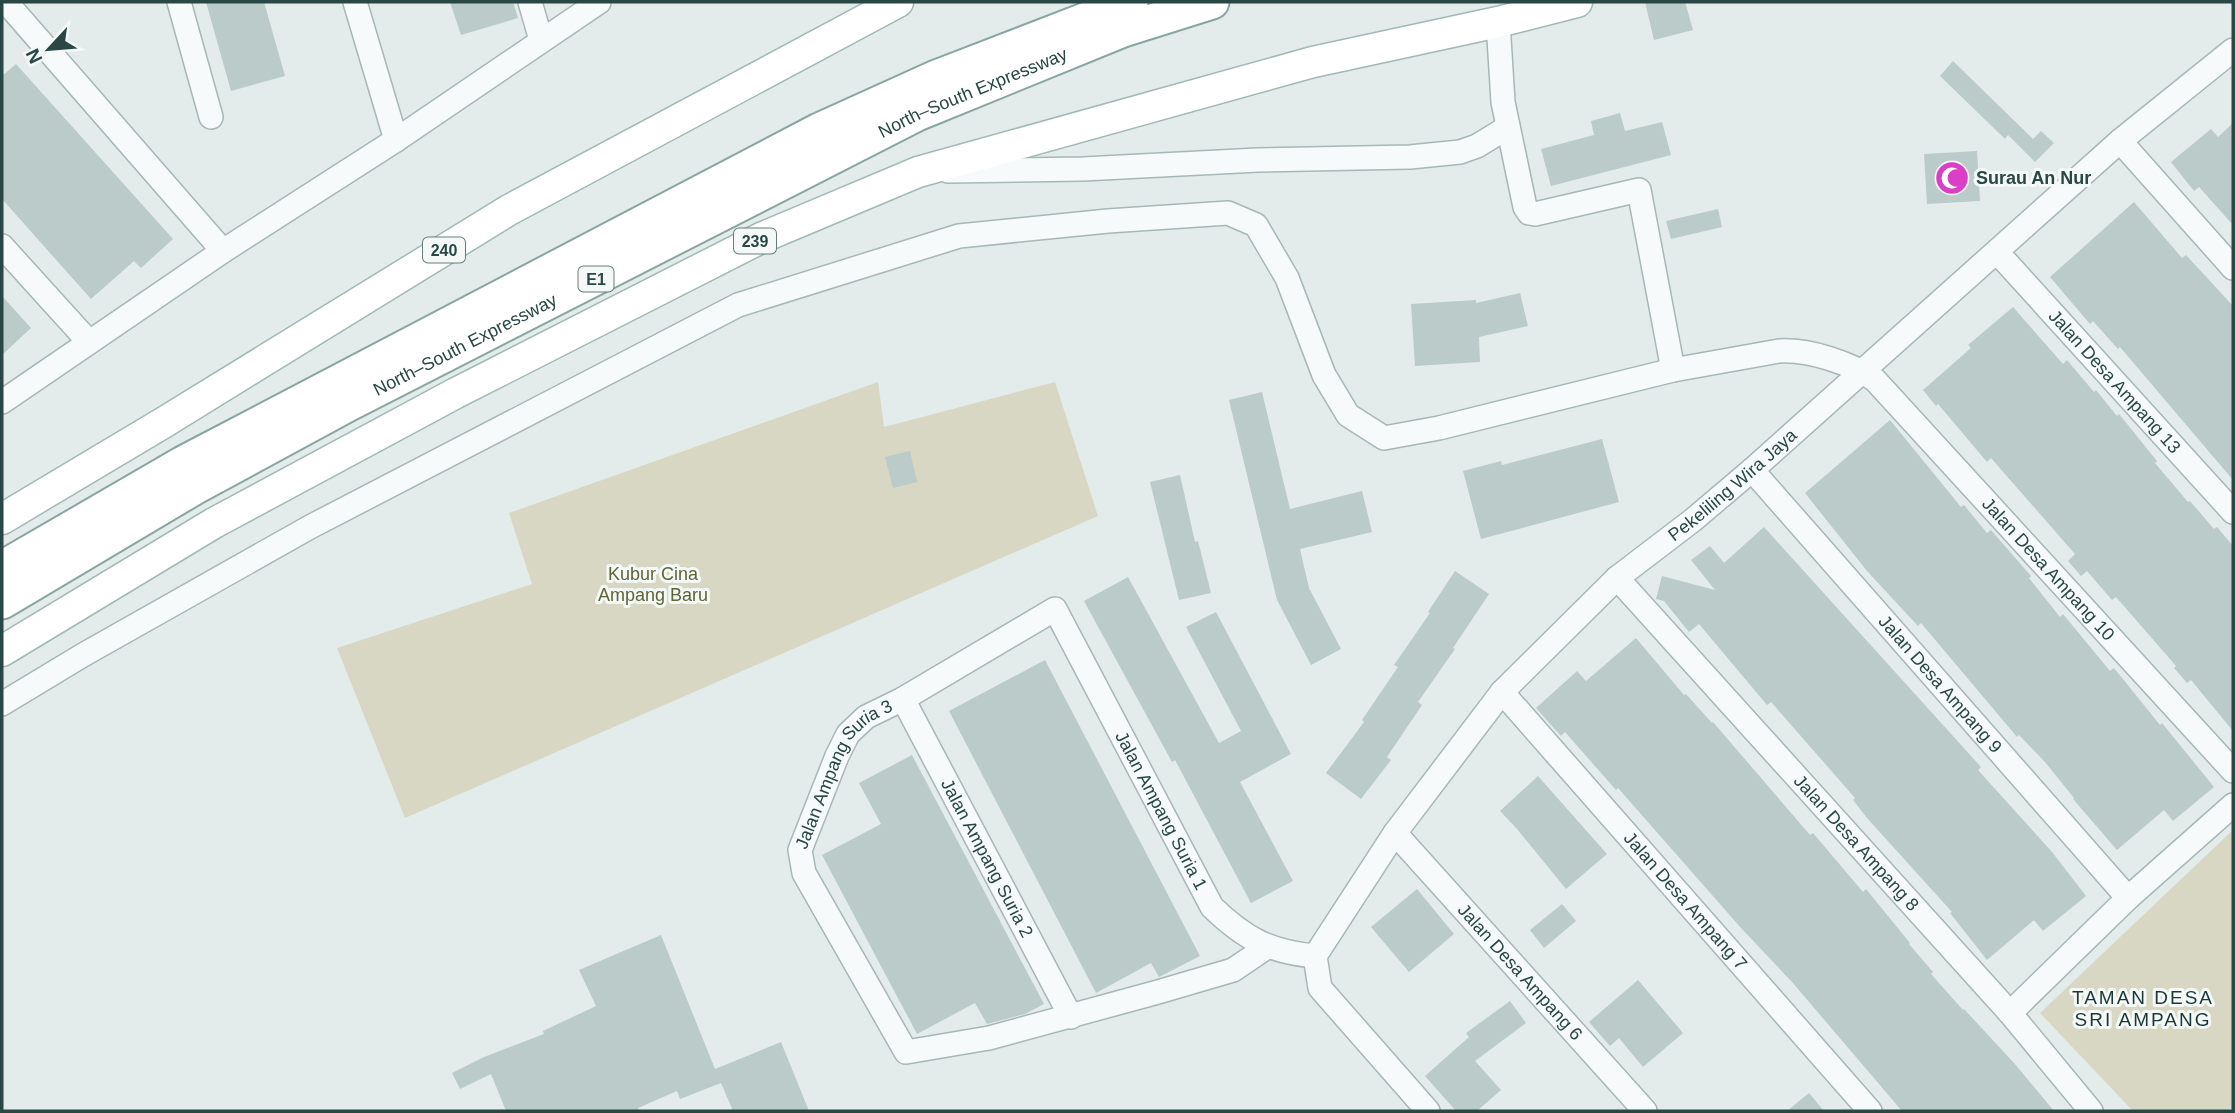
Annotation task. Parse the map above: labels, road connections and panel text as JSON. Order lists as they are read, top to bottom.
{
  "streets": {
    "highway": ["North–South Expressway", "E1"],
    "main road": ["239", "240"],
    "street": [
      "Jalan Desa Ampang 13",
      "Pekeliling Wira Jaya",
      "Jalan Desa Ampang 10",
      "Jalan Desa Ampang 9",
      "Jalan Ampang Suria 3",
      "Jalan Ampang Suria 1",
      "Jalan Desa Ampang 8",
      "Jalan Ampang Suria 2",
      "Jalan Desa Ampang 7",
      "Jalan Desa Ampang 6"
    ]
  },
  "crossings": [
    ["Jalan Desa Ampang 13", "Pekeliling Wira Jaya"],
    ["Pekeliling Wira Jaya", "Jalan Desa Ampang 10"],
    ["Pekeliling Wira Jaya", "Jalan Desa Ampang 9"],
    ["Pekeliling Wira Jaya", "Jalan Ampang Suria 1"],
    ["Pekeliling Wira Jaya", "Jalan Desa Ampang 8"],
    ["Pekeliling Wira Jaya", "Jalan Desa Ampang 7"],
    ["Pekeliling Wira Jaya", "Jalan Desa Ampang 6"],
    ["Jalan Ampang Suria 3", "Jalan Ampang Suria 1"],
    ["Jalan Ampang Suria 3", "Jalan Ampang Suria 2"]
  ],
  "districts": ["TAMAN DESA SRI AMPANG"],
  "parks": ["Kubur Cina Ampang Baru"],
  "places": {
    "mosque": ["Surau An Nur"]
  },
  "north": "bottom left"
}
